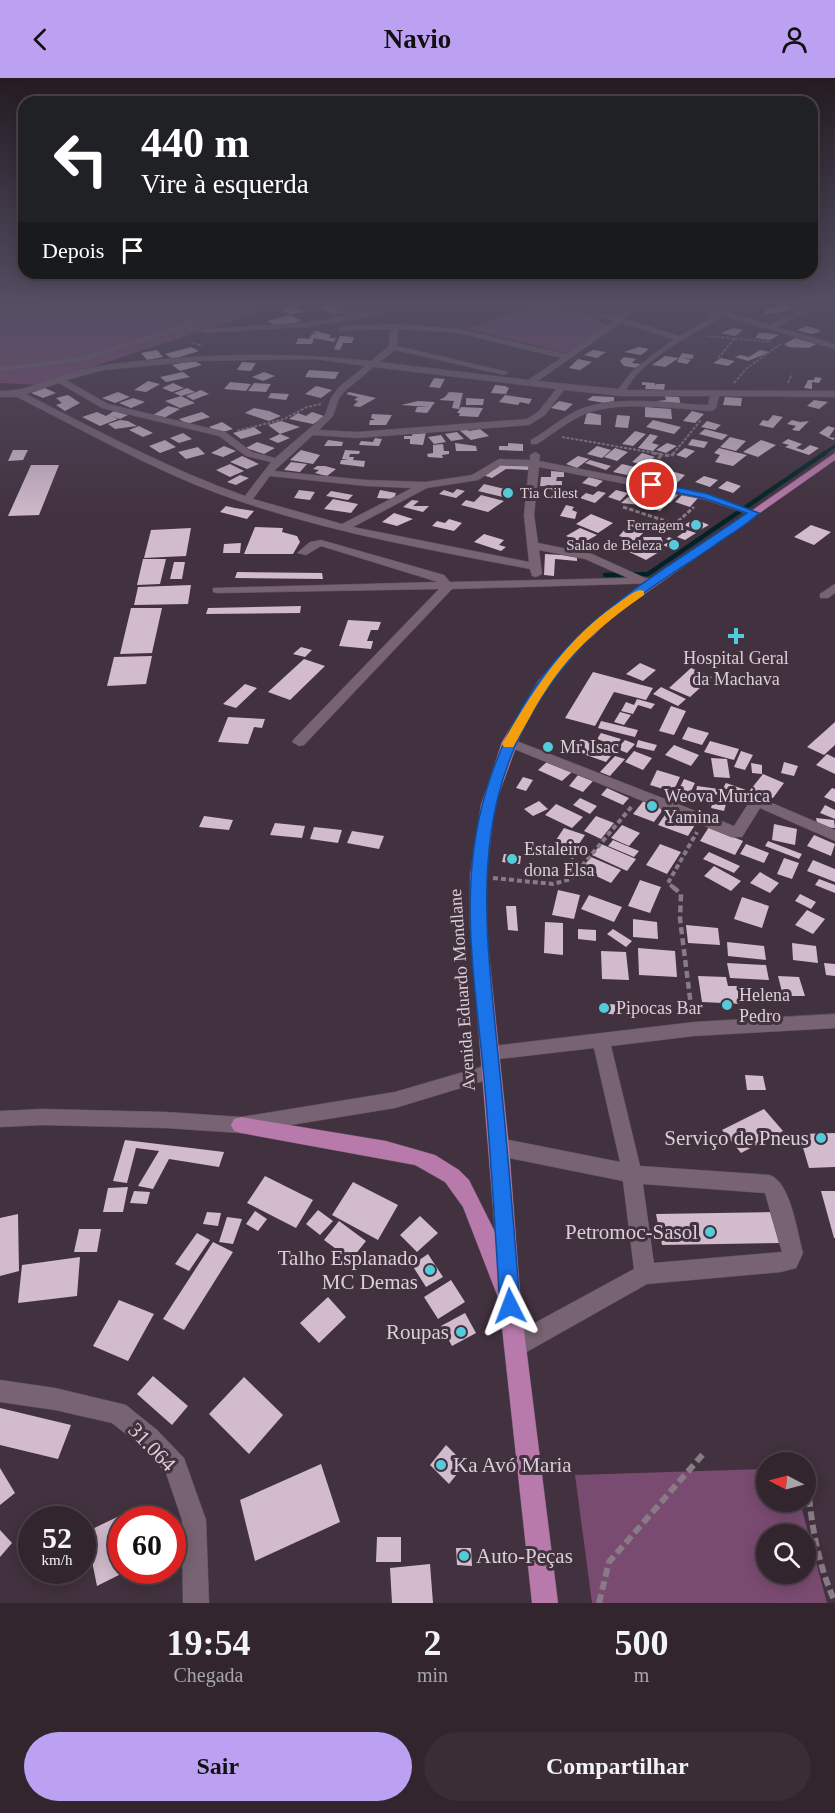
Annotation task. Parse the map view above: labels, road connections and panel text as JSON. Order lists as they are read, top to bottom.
{
  "streets": {
    "main road": ["Avenida Eduardo Mondlane"],
    "street": ["31.064"]
  },
  "places": {
    "other": [
      "Tia Cilest",
      "Ferragem",
      "Salao de Beleza",
      "Mr. Isac",
      "Weova Murica Yamina",
      "Estaleiro dona Elsa",
      "Helena Pedro",
      "Pipocas Bar",
      "Serviço de Pneus",
      "Petromoc-Sasol",
      "Talho Esplanado MC Demas",
      "Roupas",
      "Ka Avó Maria",
      "Auto-Peças"
    ],
    "health": ["Hospital Geral da Machava"]
  },
  "north": "left",
  "page": {
    "header": "Navio",
    "turn": ["440 m", "Vire à esquerda"],
    "then": "Depois",
    "speed": "52 km/h",
    "limit": "60",
    "eta": [
      "19:54",
      "Chegada",
      "2",
      "min",
      "500",
      "m"
    ],
    "buttons": ["Sair", "Compartilhar"]
  }
}
